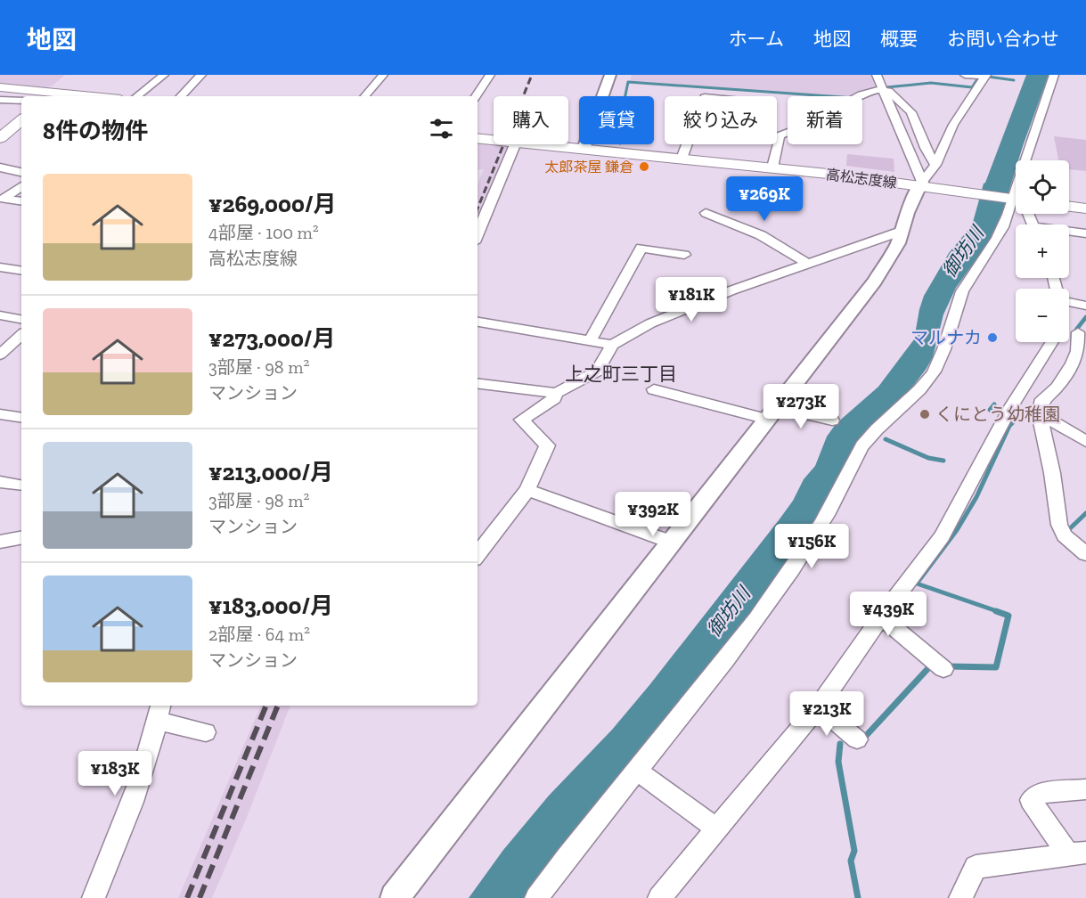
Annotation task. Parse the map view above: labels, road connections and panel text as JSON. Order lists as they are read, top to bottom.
{
  "streets": {
    "main road": ["高松志度線"]
  },
  "districts": ["上之町三丁目"],
  "water": ["御坊川"],
  "places": ["太郎茶屋 鎌倉", "マルナカ", "くにとう幼稚園"],
  "page": {
    "header": "地図",
    "nav": [
      "ホーム",
      "地図",
      "概要",
      "お問い合わせ"
    ],
    "chip": [
      "購入",
      "賃貸",
      "絞り込み",
      "新着"
    ],
    "heading": "8件の物件",
    "map_buttons": ["+", "−"],
    "list": [
      {
        "name": "¥269,000/月",
        "note": "4部屋 · 100 m² · 高松志度線"
      },
      {
        "name": "¥273,000/月",
        "note": "3部屋 · 98 m² · マンション"
      },
      {
        "name": "¥213,000/月",
        "note": "3部屋 · 98 m² · マンション"
      },
      {
        "name": "¥183,000/月",
        "note": "2部屋 · 64 m² · マンション"
      }
    ],
    "price": [
      "¥269K",
      "¥181K",
      "¥273K",
      "¥392K",
      "¥156K",
      "¥439K",
      "¥213K",
      "¥183K"
    ]
  }
}
